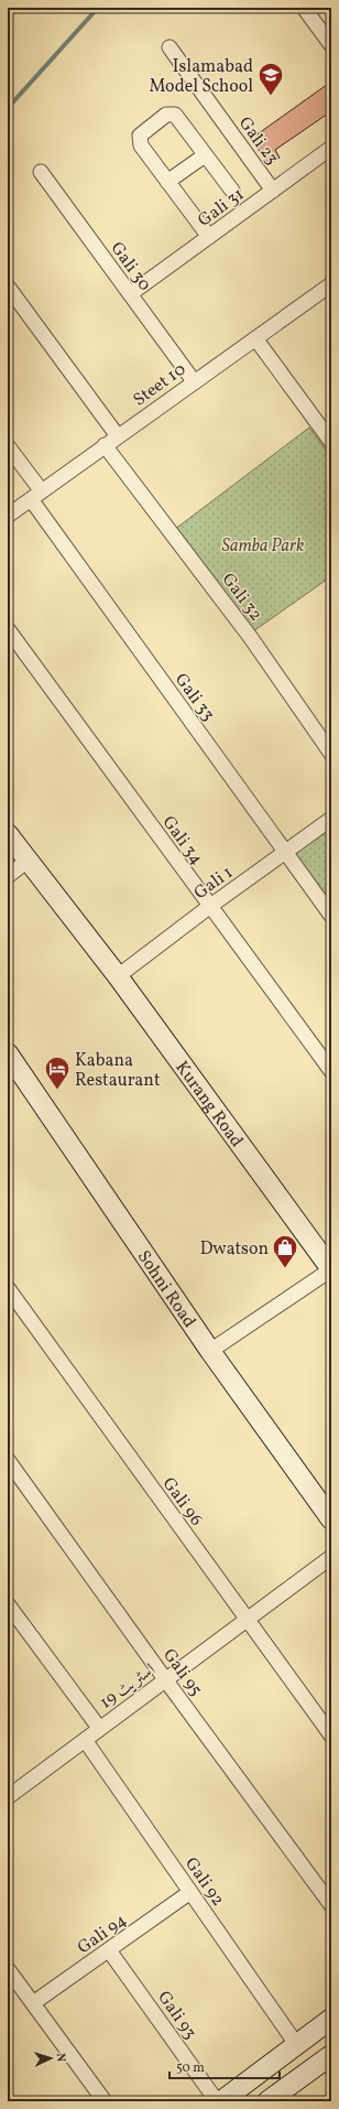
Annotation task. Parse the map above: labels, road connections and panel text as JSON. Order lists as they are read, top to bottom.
{
  "streets": {
    "street": [
      "Gali 23",
      "Gali 31",
      "Gali 30",
      "Steet 10",
      "Gali 32",
      "Gali 33",
      "Gali 34",
      "Gali 1",
      "Kurang Road",
      "Sohni Road",
      "Gali 96",
      "Gali 95",
      "اسٹریٹ 19",
      "Gali 92",
      "Gali 94",
      "Gali 93"
    ]
  },
  "crossings": [
    ["Gali 23", "Gali 31"],
    ["Gali 31", "Gali 30"],
    ["Gali 30", "Steet 10"],
    ["Steet 10", "Gali 32"],
    ["Steet 10", "Gali 33"],
    ["Gali 33", "Gali 1"],
    ["Gali 34", "Gali 1"],
    ["Gali 1", "Kurang Road"],
    ["Gali 96", "اسٹریٹ 19"],
    ["Gali 95", "اسٹریٹ 19"],
    ["اسٹریٹ 19", "Gali 92"],
    ["Gali 92", "Gali 94"],
    ["Gali 94", "Gali 93"]
  ],
  "parks": ["Samba Park"],
  "places": {
    "school or university": ["Islamabad Model School"],
    "hotel": ["Kabana Restaurant"],
    "shop": ["Dwatson"]
  },
  "scale_bar": "50 m",
  "north": "right"
}
